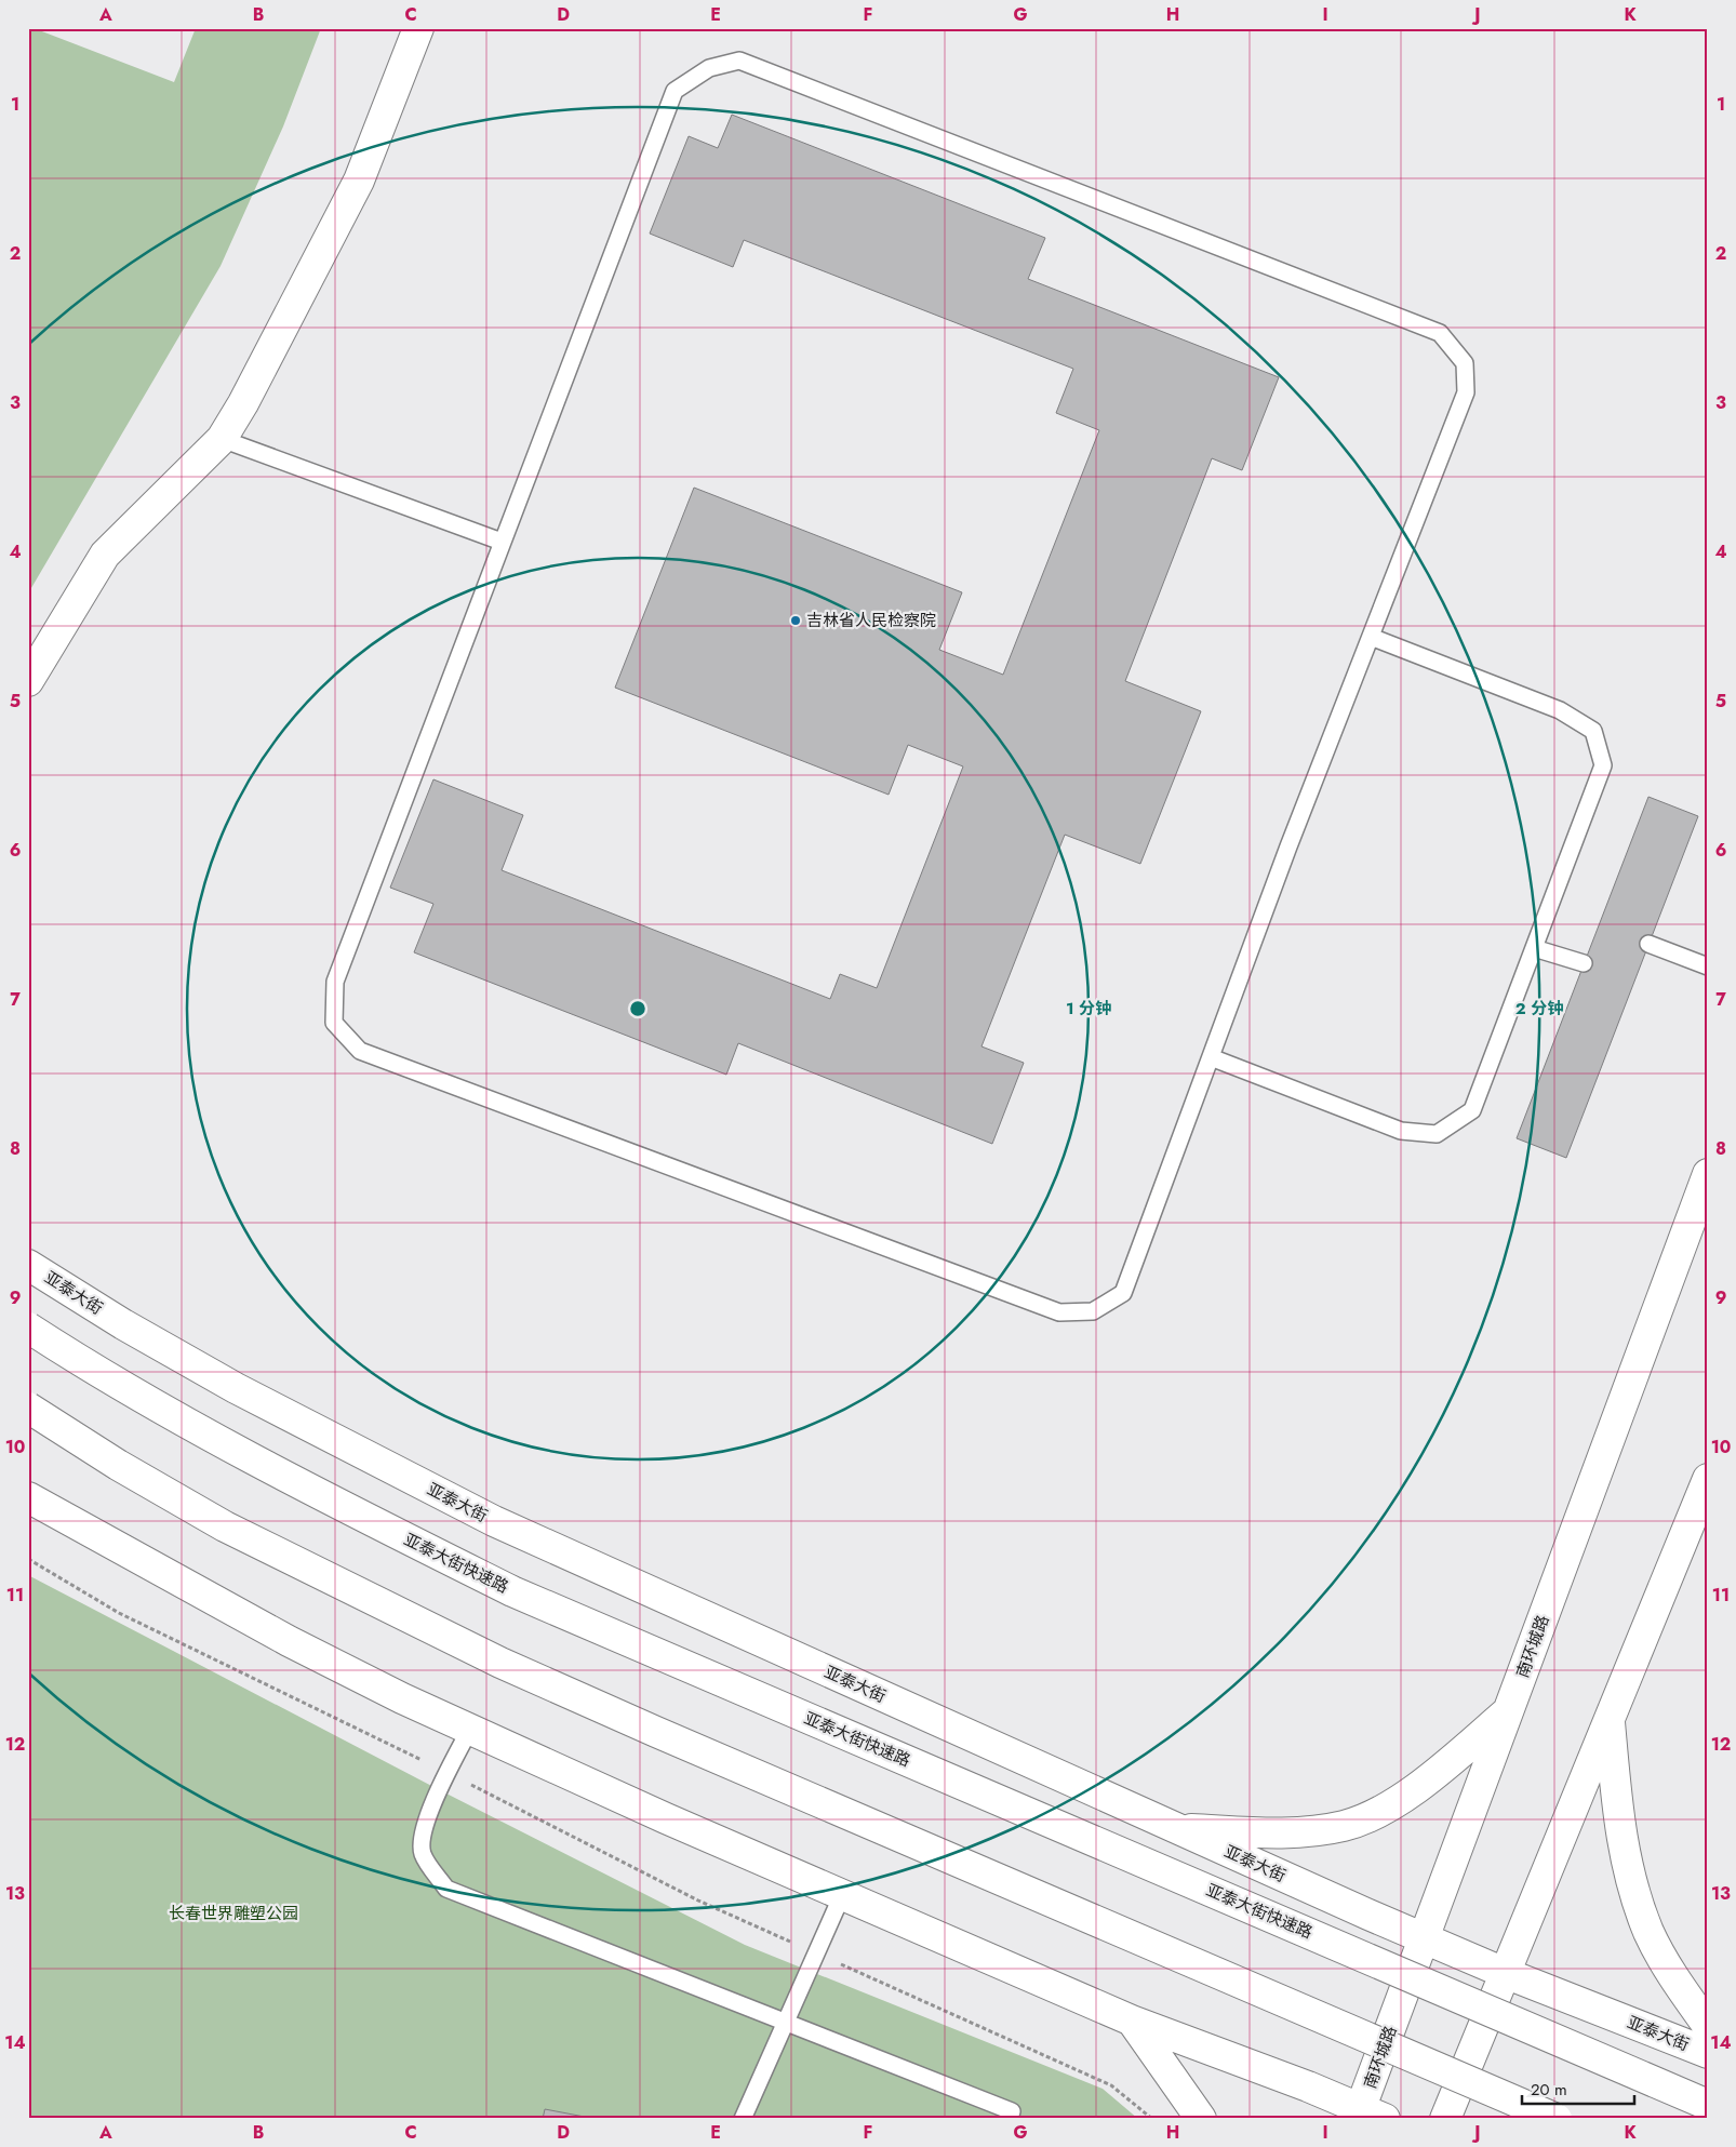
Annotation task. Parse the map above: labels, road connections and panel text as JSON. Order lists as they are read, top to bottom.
{
  "streets": {
    "main road": ["亚泰大街", "亚泰大街快速路", "南环城路"]
  },
  "crossings": [
    ["亚泰大街", "南环城路"]
  ],
  "parks": ["长春世界雕塑公园"],
  "places": ["吉林省人民检察院"],
  "scale_bar": "20 m",
  "grid": {
    "columns": [
      "A",
      "B",
      "C",
      "D",
      "E",
      "F",
      "G",
      "H",
      "I",
      "J",
      "K"
    ],
    "rows": [
      "1",
      "2",
      "3",
      "4",
      "5",
      "6",
      "7",
      "8",
      "9",
      "10",
      "11",
      "12",
      "13",
      "14"
    ]
  },
  "rings": ["1 分钟", "2 分钟"]
}
